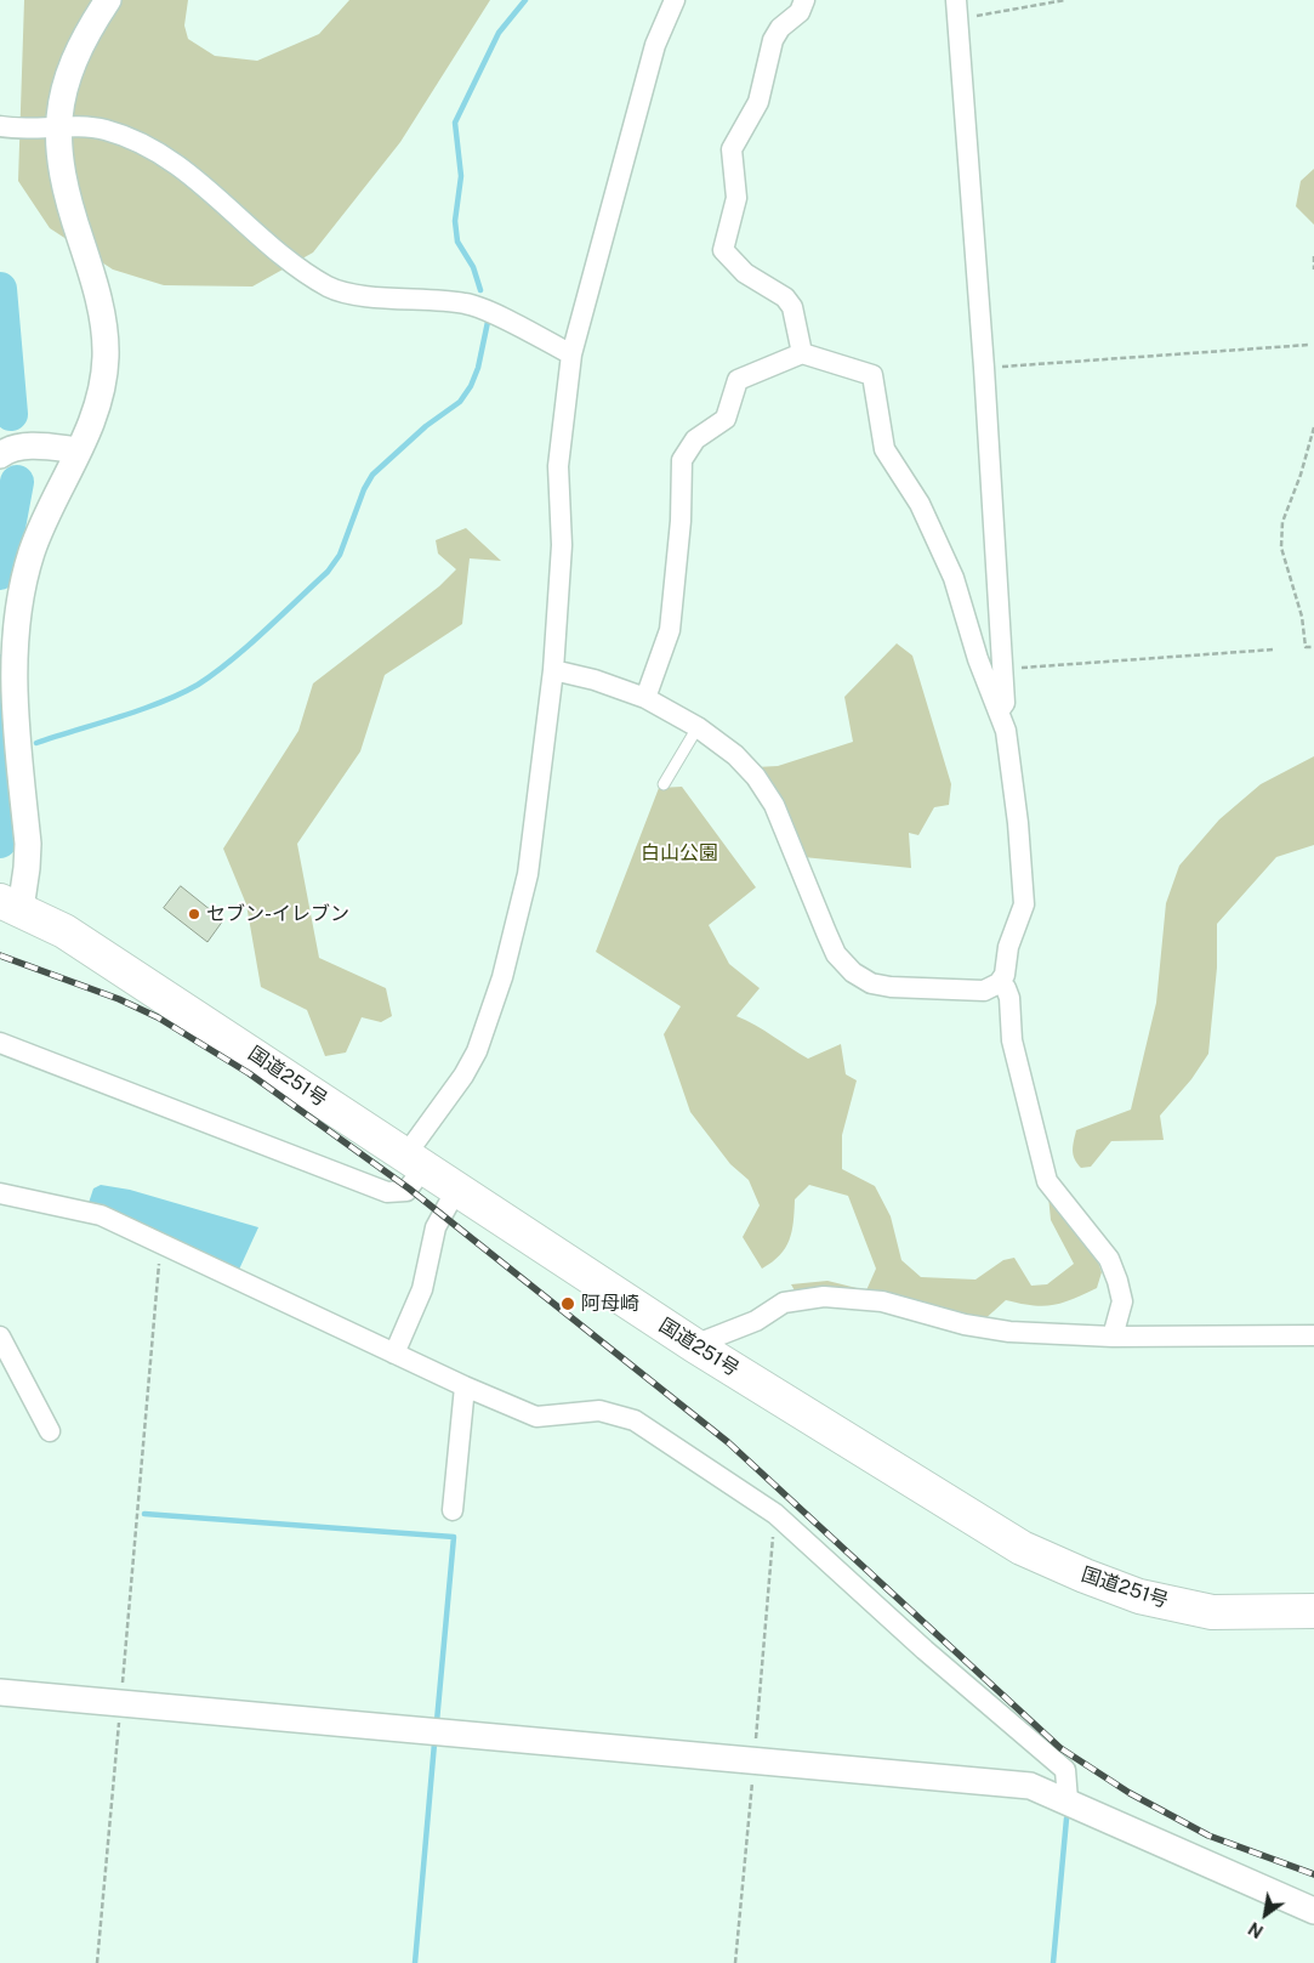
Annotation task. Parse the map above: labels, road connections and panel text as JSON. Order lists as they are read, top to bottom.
{
  "streets": {
    "highway": ["国道251号"]
  },
  "parks": ["白山公園"],
  "places": ["セブン-イレブン", "阿母崎"],
  "north": "bottom left"
}
